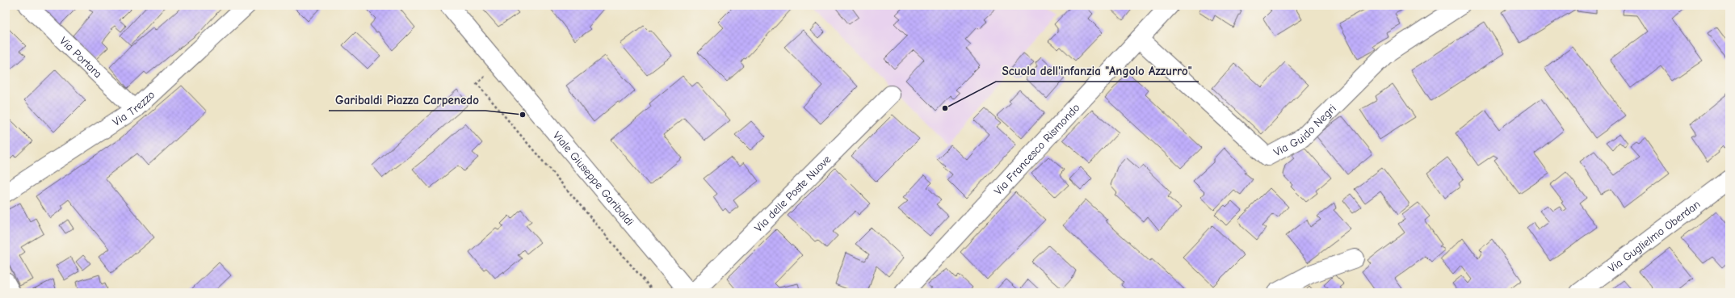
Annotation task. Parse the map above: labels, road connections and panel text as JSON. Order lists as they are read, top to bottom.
{
  "streets": {
    "street": [
      "Via Portara",
      "Via Trezzo",
      "Via Guido Negri",
      "Via Francesco Rismondo",
      "Viale Giuseppe Garibaldi",
      "Via delle Poste Nuove",
      "Via Guglielmo Oberdan"
    ]
  },
  "crossings": [
    ["Via Portara", "Via Trezzo"],
    ["Via Guido Negri", "Via Francesco Rismondo"]
  ],
  "places": ["Scuola dell'infanzia \"Angolo Azzurro\"", "Garibaldi Piazza Carpenedo"]
}
